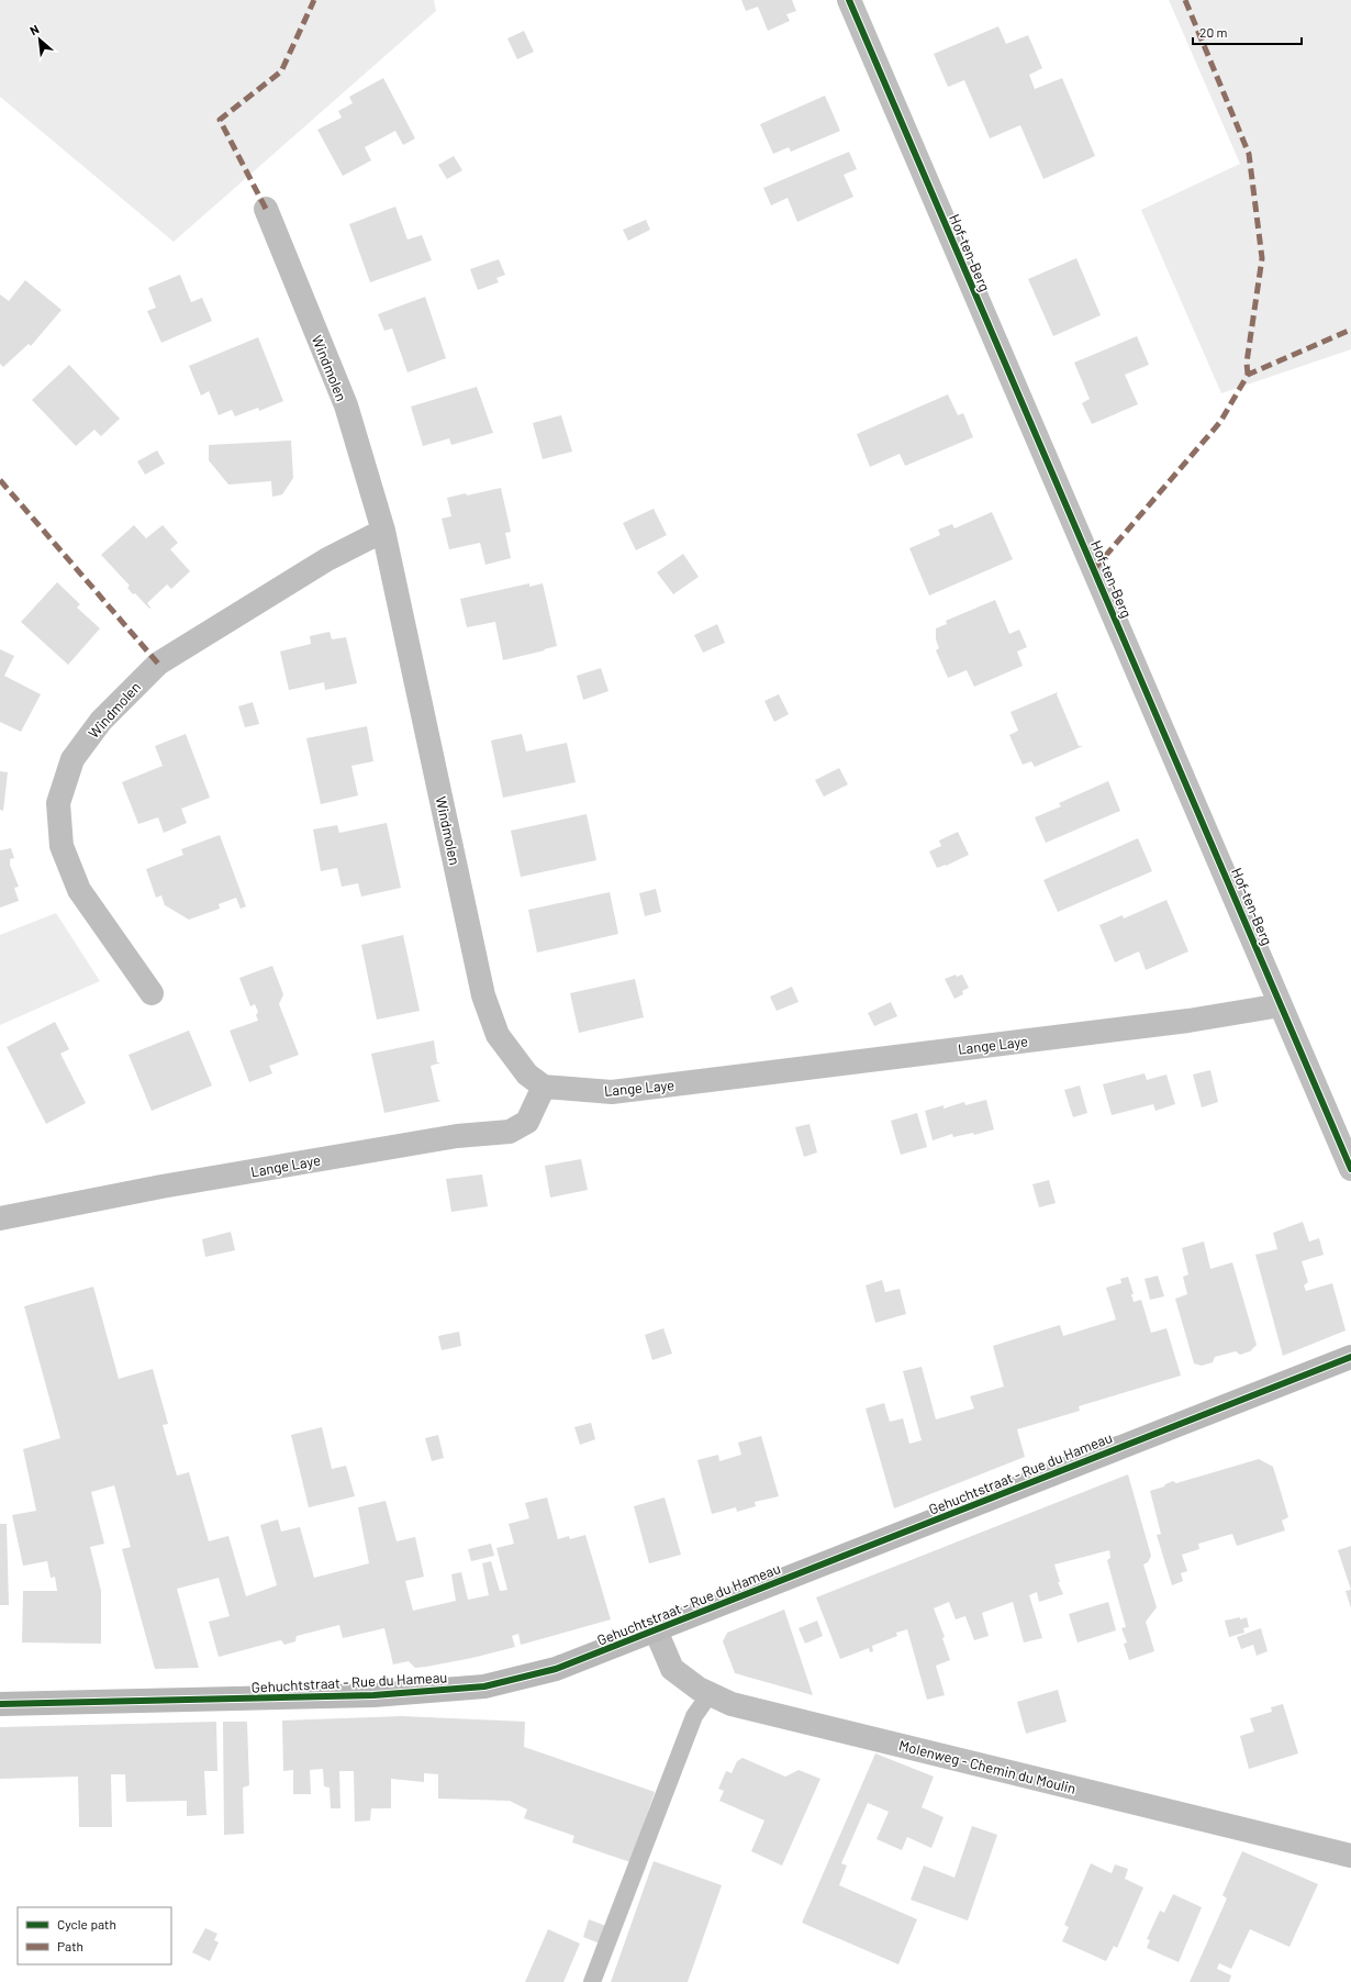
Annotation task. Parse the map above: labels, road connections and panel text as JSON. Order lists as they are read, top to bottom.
{
  "streets": {
    "street": [
      "Hof-ten-Berg",
      "Windmolen",
      "Lange Laye",
      "Gehuchtstraat - Rue du Hameau",
      "Molenweg - Chemin du Moulin"
    ]
  },
  "crossings": [
    ["Hof-ten-Berg", "Lange Laye"],
    ["Windmolen", "Lange Laye"],
    ["Gehuchtstraat - Rue du Hameau", "Molenweg - Chemin du Moulin"]
  ],
  "legend": ["Cycle path", "Path"],
  "scale_bar": "20 m",
  "north": "top left"
}
